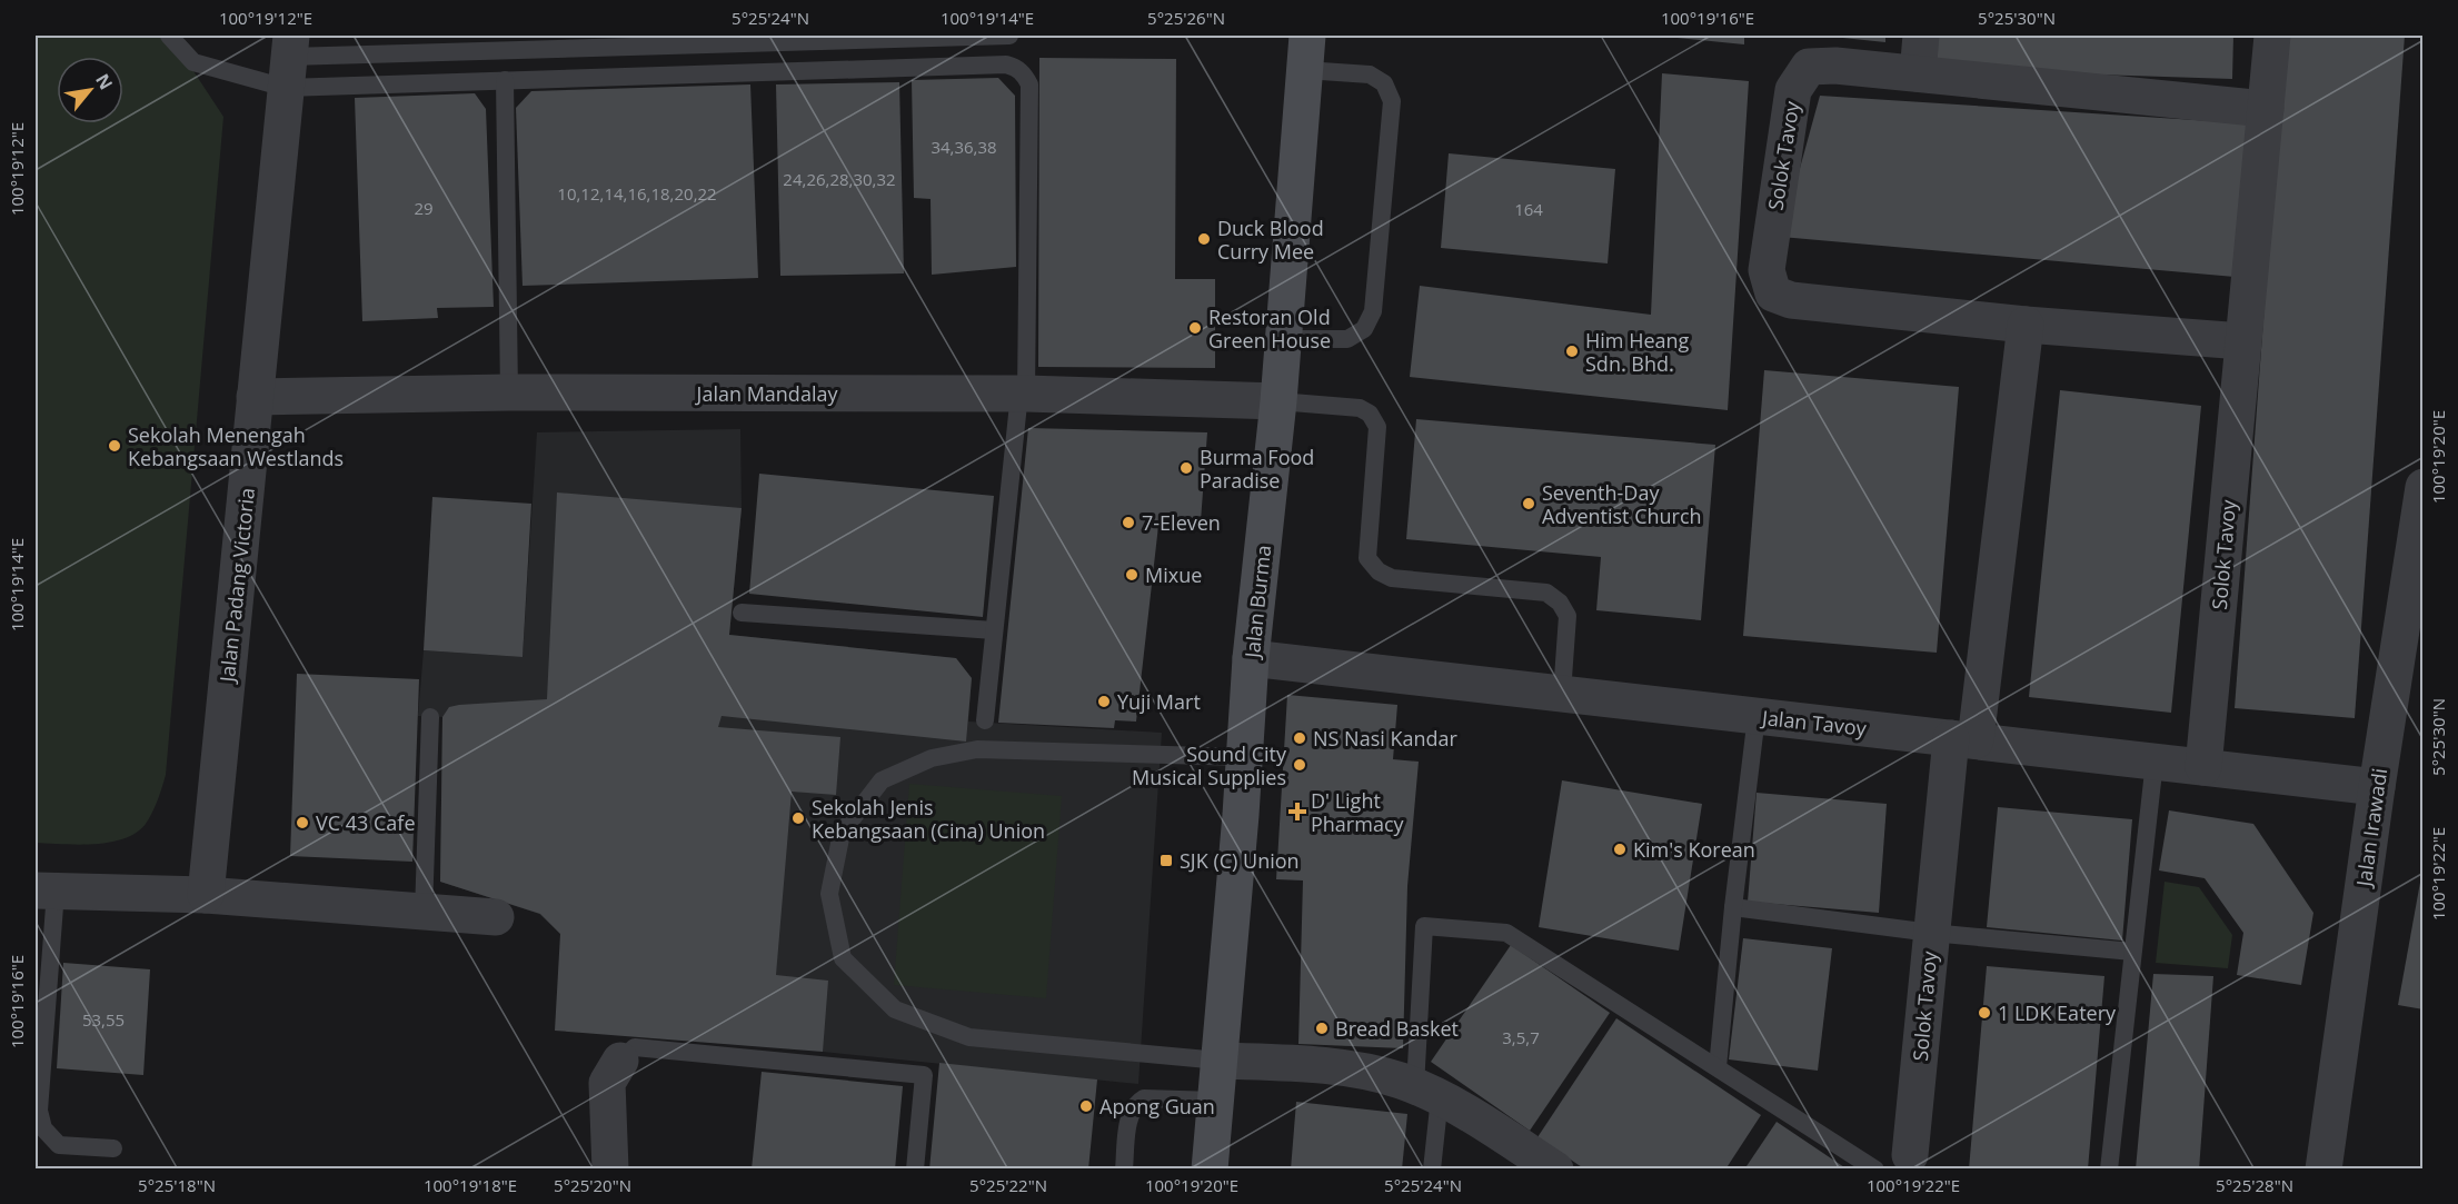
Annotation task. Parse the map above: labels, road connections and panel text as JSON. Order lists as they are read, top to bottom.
{
  "streets": {
    "main road": ["Jalan Burma"],
    "street": [
      "Solok Tavoy",
      "Jalan Mandalay",
      "Jalan Padang Victoria",
      "Jalan Tavoy",
      "Jalan Irawadi"
    ]
  },
  "crossings": [
    ["Solok Tavoy", "Jalan Tavoy"],
    ["Jalan Mandalay", "Jalan Padang Victoria"],
    ["Jalan Mandalay", "Jalan Burma"],
    ["Jalan Burma", "Jalan Tavoy"],
    ["Jalan Tavoy", "Jalan Irawadi"]
  ],
  "places": {
    "other": [
      "Duck Blood Curry Mee",
      "Restoran Old Green House",
      "Him Heang Sdn. Bhd.",
      "Sekolah Menengah Kebangsaan Westlands",
      "Burma Food Paradise",
      "Seventh-Day Adventist Church",
      "7-Eleven",
      "Mixue",
      "Yuji Mart",
      "NS Nasi Kandar",
      "Sound City Musical Supplies",
      "Sekolah Jenis Kebangsaan (Cina) Union",
      "VC 43 Cafe",
      "Kim's Korean",
      "1 LDK Eatery",
      "Bread Basket",
      "Apong Guan"
    ],
    "health": ["D' Light Pharmacy"],
    "transit": ["SJK (C) Union"]
  },
  "house_numbers": [
    "34,36,38",
    "24,26,28,30,32",
    "10,12,14,16,18,20,22",
    "29",
    "164",
    "53,55",
    "3,5,7"
  ],
  "north": "top right",
  "coordinates": [
    "100°19'12\"E",
    "5°25'24\"N",
    "100°19'14\"E",
    "5°25'26\"N",
    "100°19'16\"E",
    "5°25'30\"N",
    "100°19'20\"E",
    "100°19'22\"E",
    "5°25'18\"N",
    "100°19'18\"E",
    "5°25'20\"N",
    "5°25'22\"N",
    "5°25'28\"N"
  ]
}
